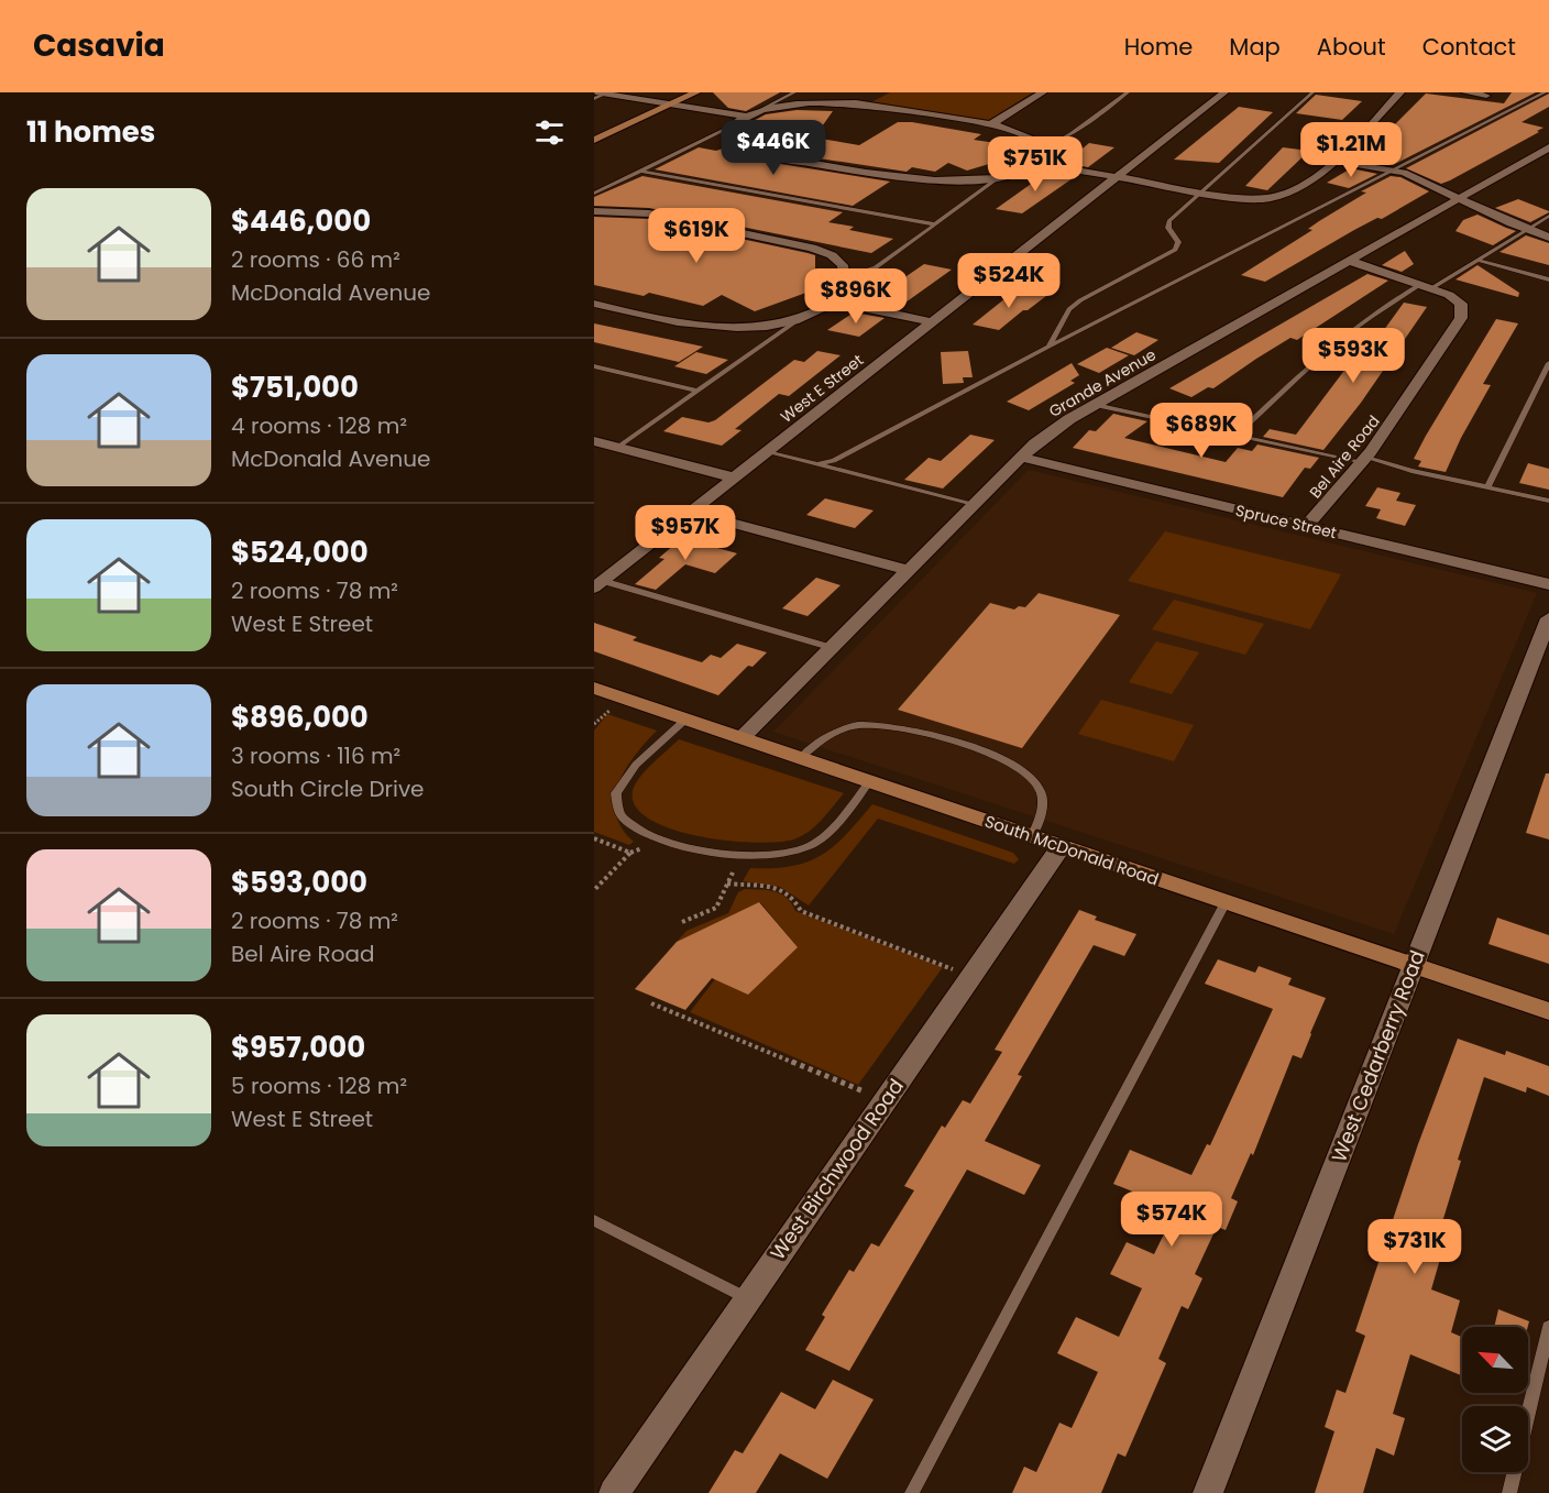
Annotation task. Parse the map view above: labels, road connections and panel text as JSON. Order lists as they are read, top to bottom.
{
  "streets": {
    "street": [
      "Grande Avenue",
      "West E Street",
      "Bel Aire Road",
      "Spruce Street",
      "South McDonald Road",
      "West Cedarberry Road",
      "West Birchwood Road"
    ]
  },
  "crossings": [
    ["Grande Avenue", "Bel Aire Road"],
    ["Grande Avenue", "Spruce Street"],
    ["Grande Avenue", "South McDonald Road"],
    ["Bel Aire Road", "Spruce Street"],
    ["South McDonald Road", "West Cedarberry Road"],
    ["South McDonald Road", "West Birchwood Road"]
  ],
  "north": "top left",
  "page": {
    "header": "Casavia",
    "nav": [
      "Home",
      "Map",
      "About",
      "Contact"
    ],
    "heading": "11 homes",
    "price": [
      "$446K",
      "$1.21M",
      "$751K",
      "$619K",
      "$524K",
      "$896K",
      "$593K",
      "$689K",
      "$957K",
      "$574K",
      "$731K"
    ],
    "list": [
      {
        "name": "$446,000",
        "note": "2 rooms · 66 m² · McDonald Avenue"
      },
      {
        "name": "$751,000",
        "note": "4 rooms · 128 m² · McDonald Avenue"
      },
      {
        "name": "$524,000",
        "note": "2 rooms · 78 m² · West E Street"
      },
      {
        "name": "$896,000",
        "note": "3 rooms · 116 m² · South Circle Drive"
      },
      {
        "name": "$593,000",
        "note": "2 rooms · 78 m² · Bel Aire Road"
      },
      {
        "name": "$957,000",
        "note": "5 rooms · 128 m² · West E Street"
      }
    ]
  }
}
